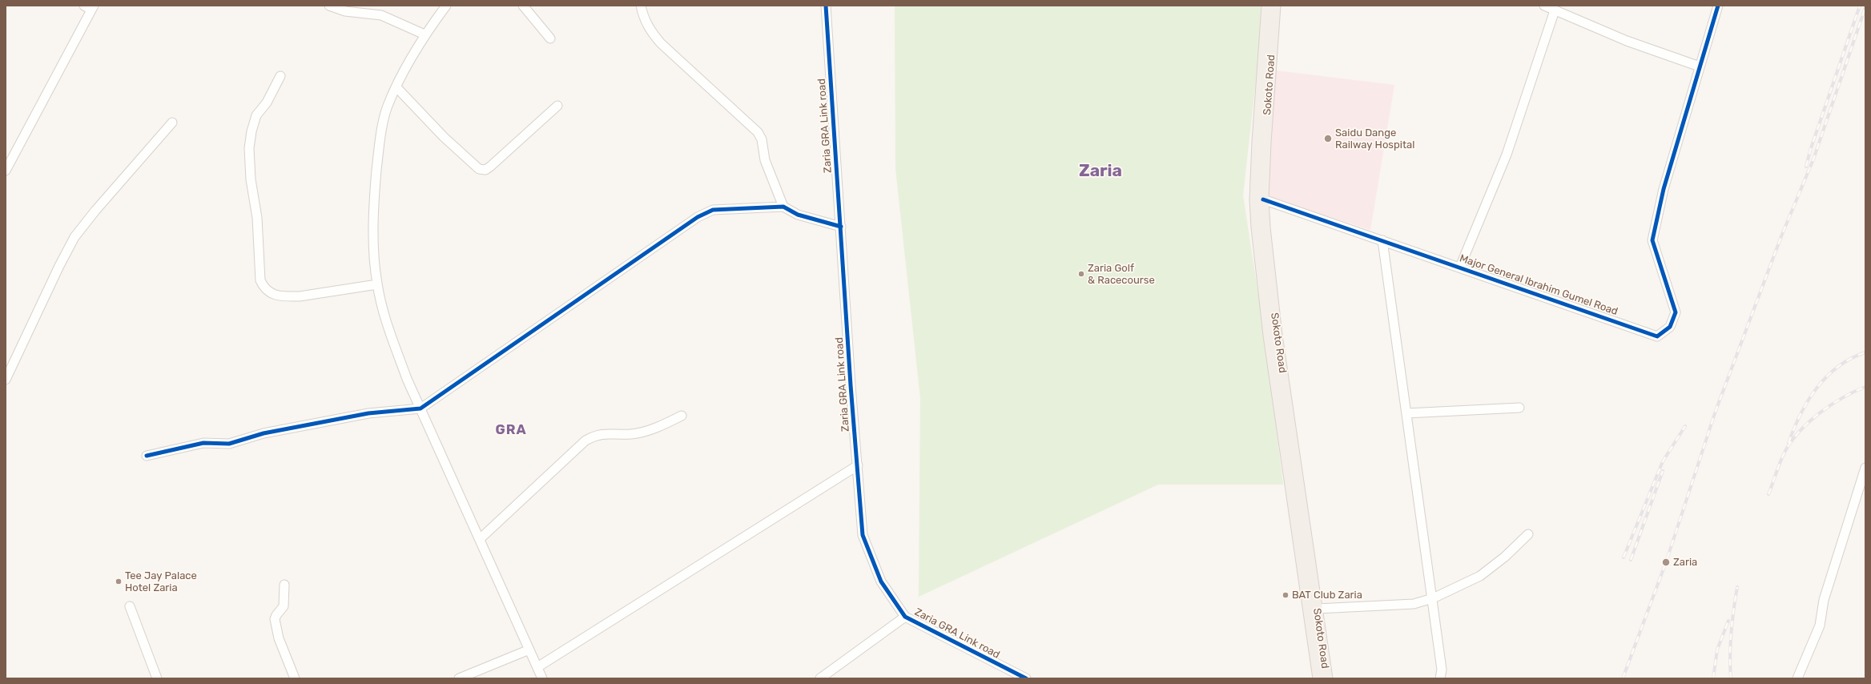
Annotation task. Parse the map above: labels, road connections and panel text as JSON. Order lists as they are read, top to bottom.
{
  "streets": {
    "main road": ["Sokoto Road"],
    "street": ["Zaria GRA Link road", "Major General Ibrahim Gumel Road"]
  },
  "crossings": [
    ["Sokoto Road", "Major General Ibrahim Gumel Road"]
  ],
  "districts": ["Zaria", "GRA"],
  "places": [
    "Saidu Dange Railway Hospital",
    "Zaria Golf & Racecourse",
    "Zaria",
    "Tee Jay Palace Hotel Zaria",
    "BAT Club Zaria"
  ]
}
